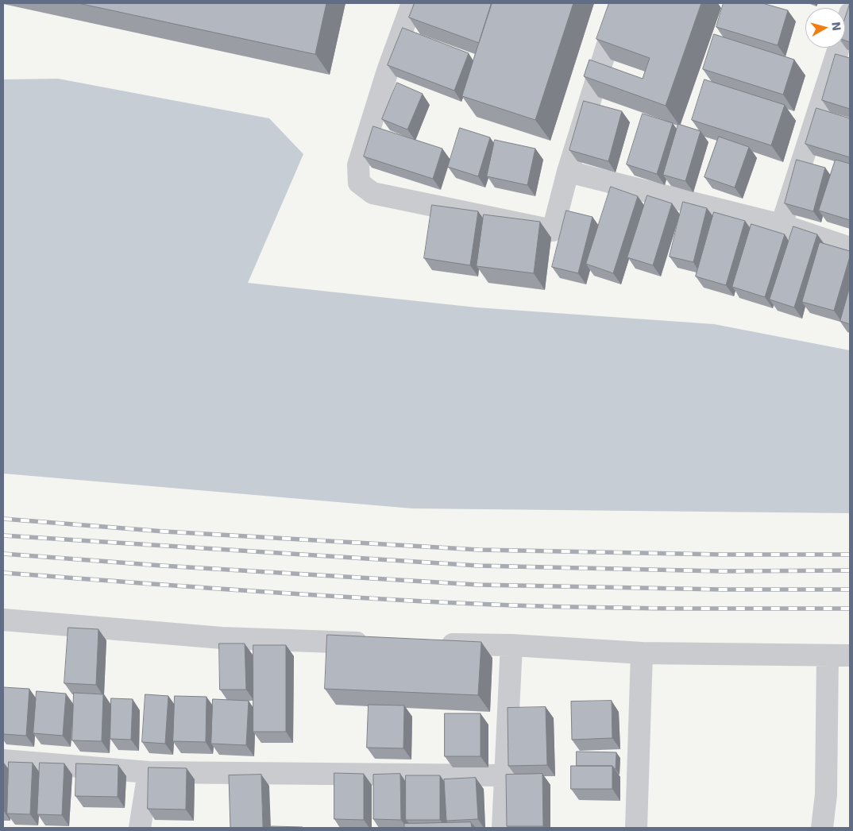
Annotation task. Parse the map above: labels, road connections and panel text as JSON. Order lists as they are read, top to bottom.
{
  "north": "right"
}
